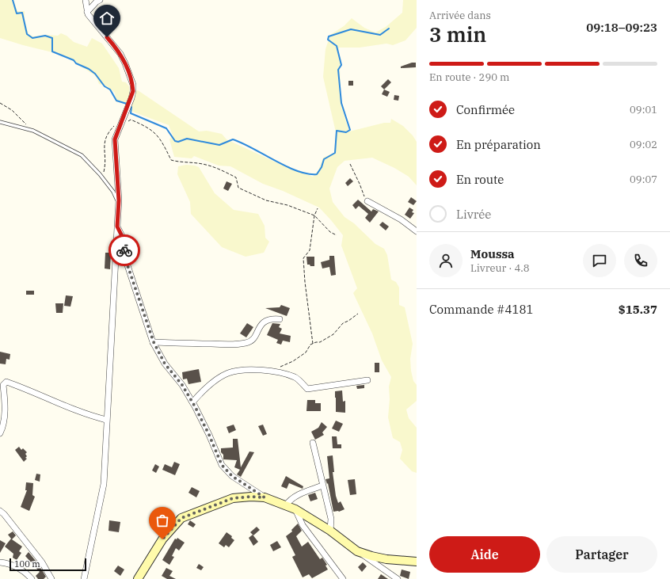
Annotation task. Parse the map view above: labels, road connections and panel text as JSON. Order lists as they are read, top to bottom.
{
  "scale_bar": "100 m",
  "page": {
    "heading": ["3 min", "Arrivée dans", "09:18–09:23"],
    "panel": [
      "Moussa",
      "Livreur · 4.8",
      "Commande #4181",
      "$15.37"
    ],
    "bar": "En route · 290 m",
    "list": [
      ["Confirmée", "09:01"],
      ["En préparation", "09:02"],
      ["En route", "09:07"],
      "Livrée"
    ],
    "buttons": ["Aide", "Partager"],
    "scale": "100 m"
  }
}
